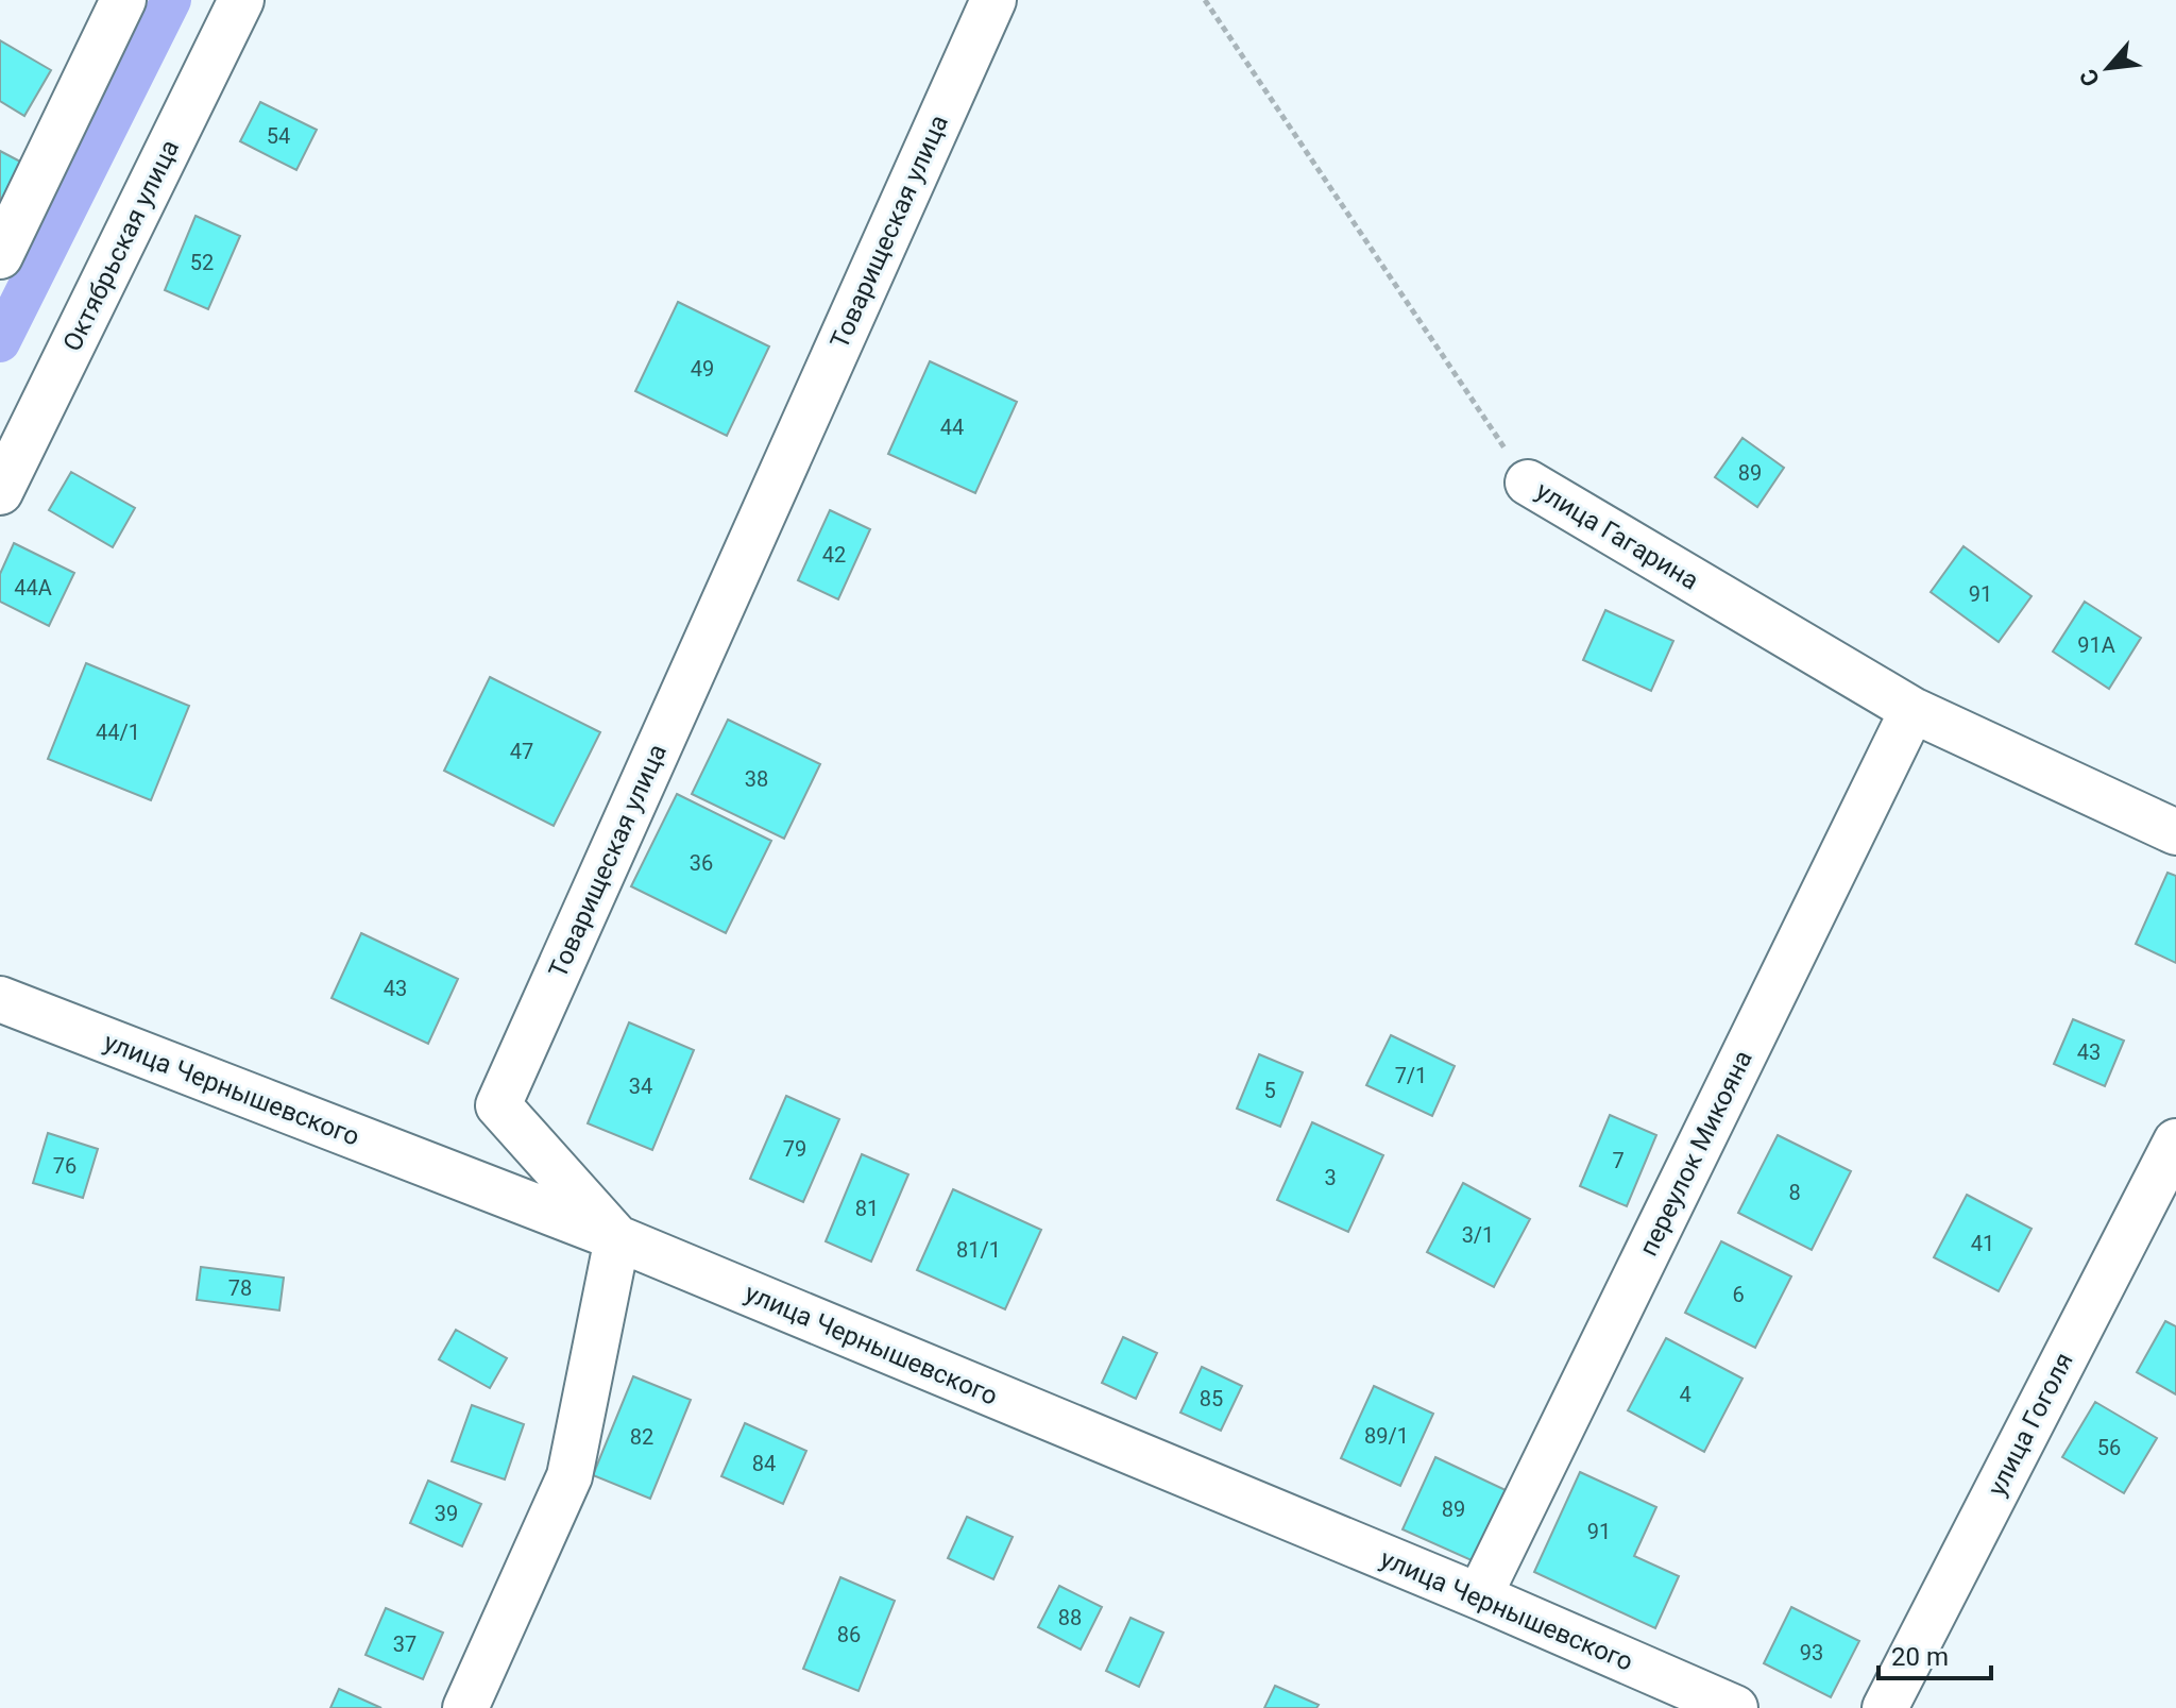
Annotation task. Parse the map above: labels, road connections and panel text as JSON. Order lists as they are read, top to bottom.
{
  "streets": {
    "street": [
      "Товарищеская улица",
      "Октябрьская улица",
      "улица Гагарина",
      "улица Чернышевского",
      "переулок Микояна",
      "улица Гоголя"
    ]
  },
  "crossings": [
    ["Товарищеская улица", "улица Чернышевского"],
    ["улица Гагарина", "переулок Микояна"],
    ["улица Чернышевского", "переулок Микояна"]
  ],
  "house_numbers": [
    "54",
    "52",
    "49",
    "44",
    "89",
    "42",
    "44А",
    "91",
    "91А",
    "44/1",
    "47",
    "38",
    "36",
    "43",
    "43",
    "7/1",
    "34",
    "5",
    "79",
    "7",
    "76",
    "3",
    "8",
    "81",
    "3/1",
    "41",
    "81/1",
    "78",
    "6",
    "4",
    "85",
    "89/1",
    "82",
    "56",
    "84",
    "89",
    "39",
    "91",
    "88",
    "86",
    "37",
    "93"
  ],
  "scale_bar": "20 m",
  "north": "bottom left"
}
